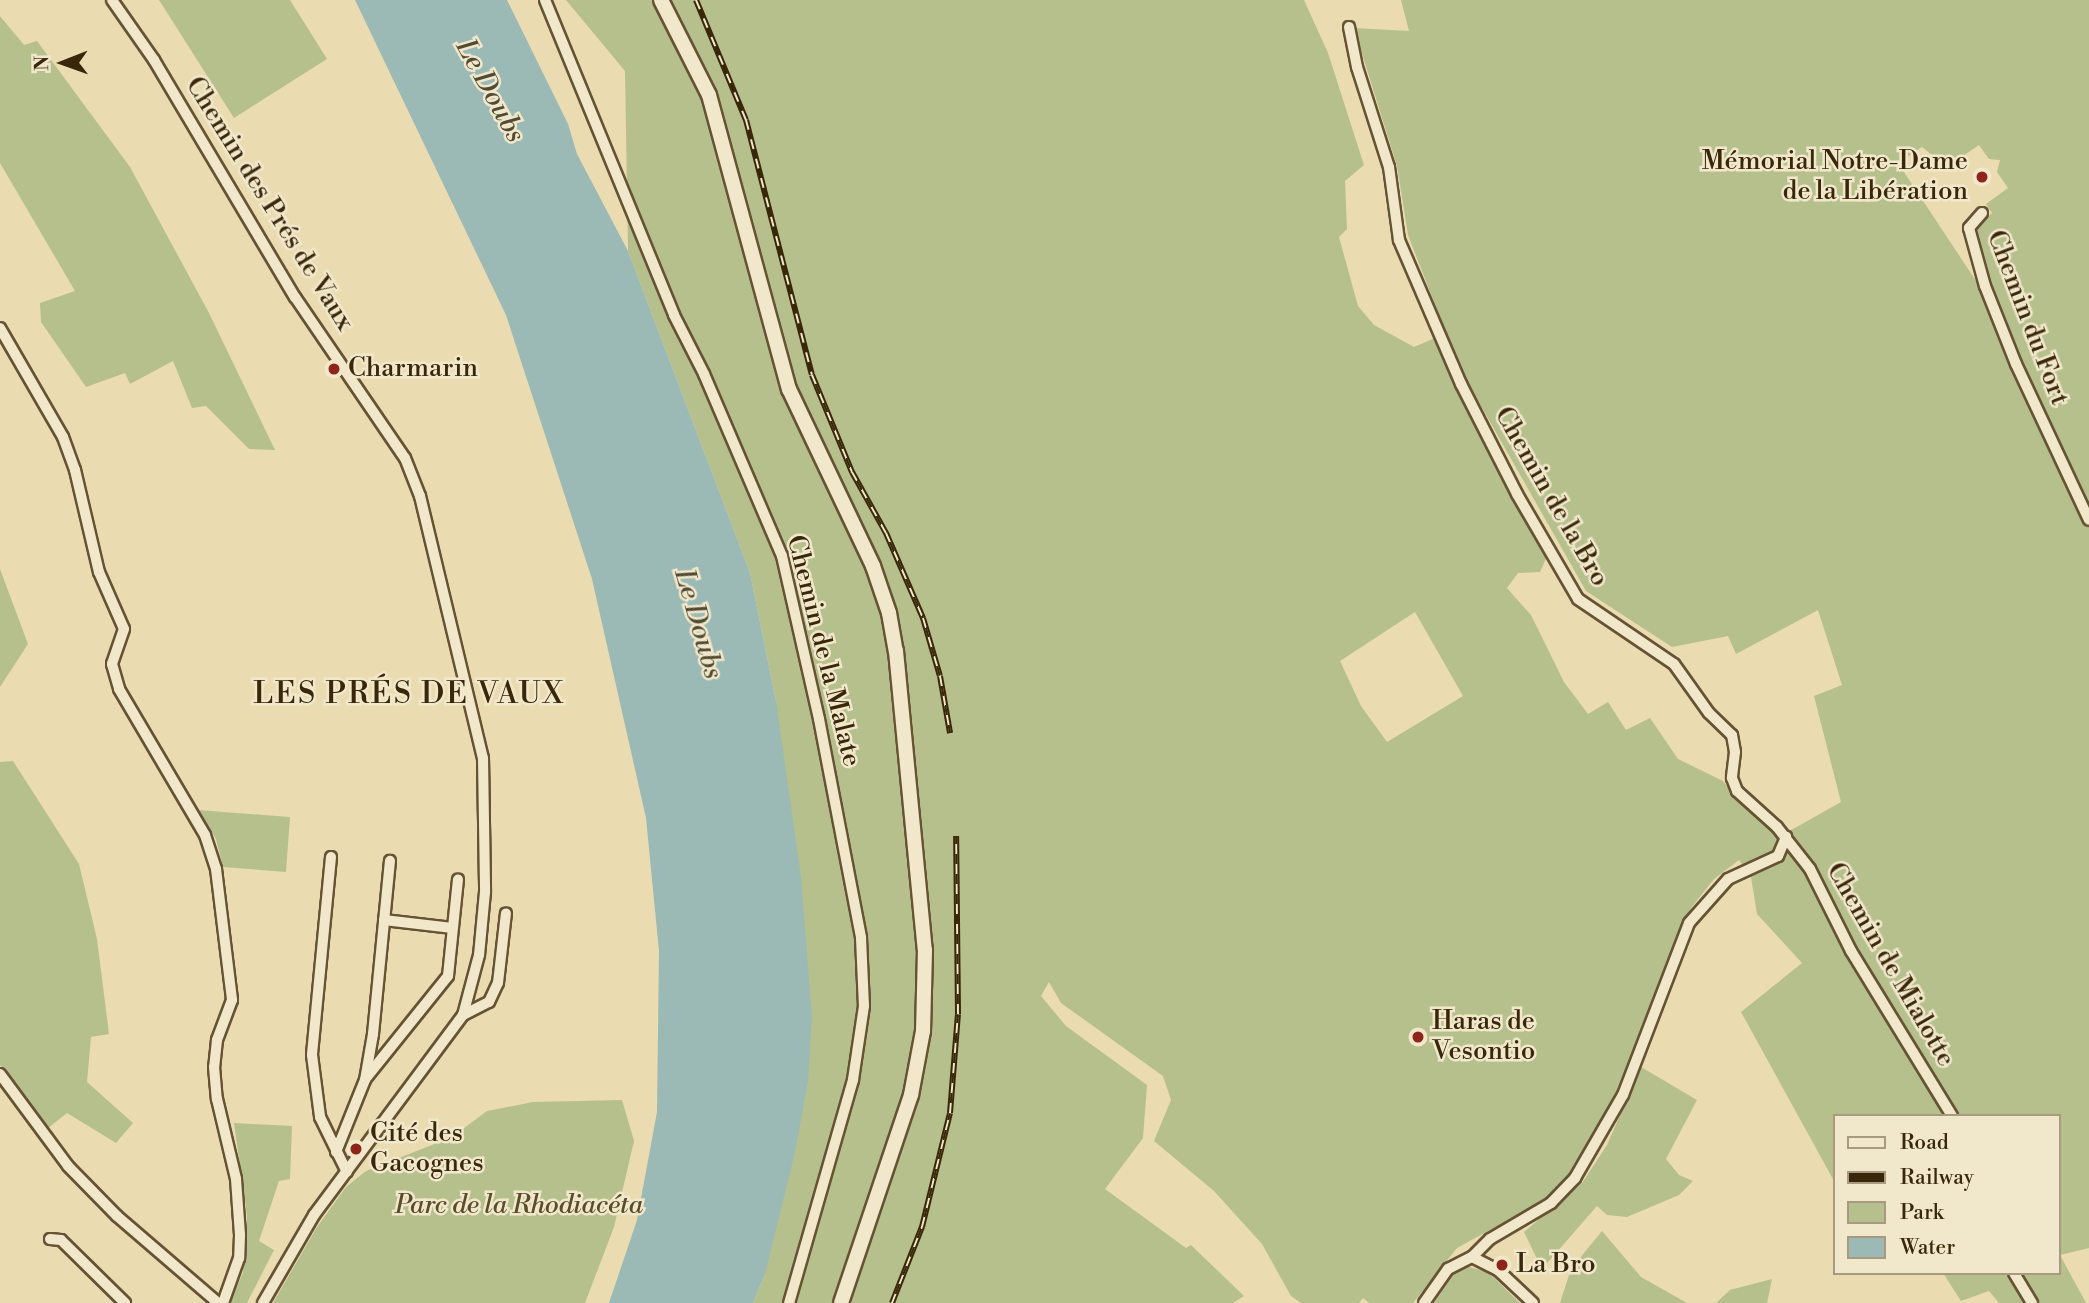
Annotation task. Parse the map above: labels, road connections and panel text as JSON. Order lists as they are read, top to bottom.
{
  "streets": {
    "street": [
      "Chemin des Prés de Vaux",
      "Chemin du Fort",
      "Chemin de la Bro",
      "Chemin de la Malate",
      "Chemin de Mialotte"
    ]
  },
  "crossings": [
    ["Chemin de la Bro", "Chemin de Mialotte"]
  ],
  "districts": ["LES PRÉS DE VAUX"],
  "water": ["Le Doubs"],
  "parks": ["Parc de la Rhodiacéta"],
  "places": [
    "Mémorial Notre-Dame de la Libération",
    "Charmarin",
    "Haras de Vesontio",
    "Cité des Gacognes",
    "La Bro"
  ],
  "legend": [
    "Road",
    "Railway",
    "Park",
    "Water"
  ],
  "north": "left"
}
